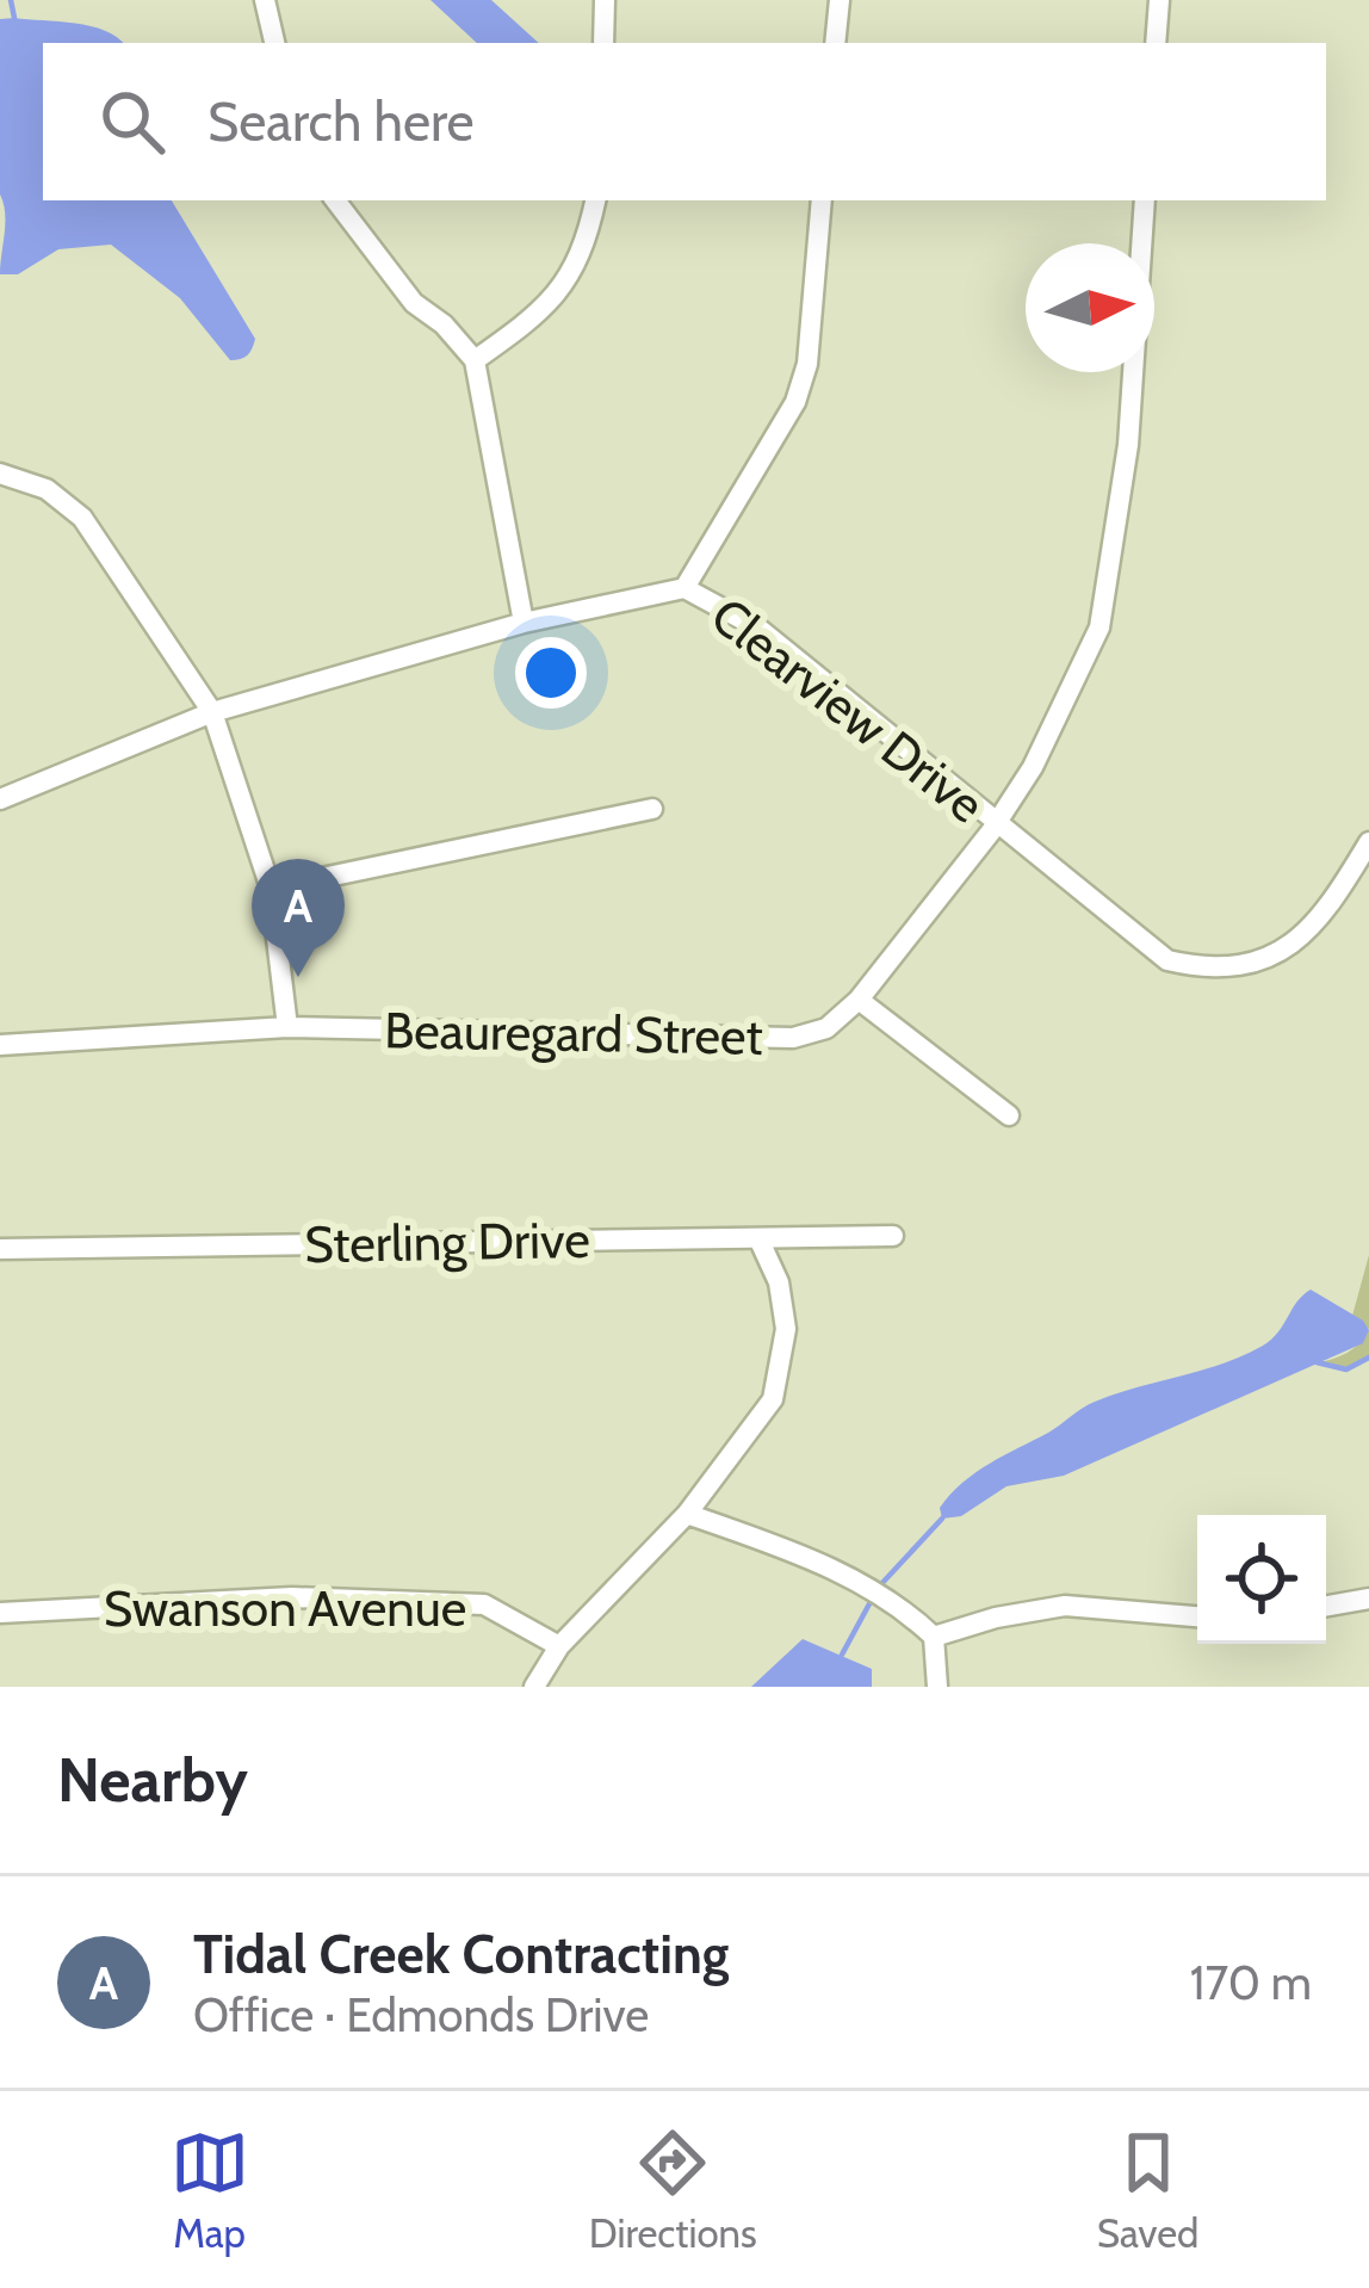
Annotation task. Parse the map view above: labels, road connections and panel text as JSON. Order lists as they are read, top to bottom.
{
  "streets": {
    "street": [
      "Clearview Drive",
      "Beauregard Street",
      "Sterling Drive",
      "Swanson Avenue"
    ]
  },
  "crossings": [
    ["Clearview Drive", "Beauregard Street"]
  ],
  "north": "right",
  "page": {
    "search": "Search here",
    "pins": "A",
    "heading": "Nearby",
    "list": [
      {
        "mark": "A",
        "name": "Tidal Creek Contracting",
        "note": "Office · Edmonds Drive",
        "value": "170 m"
      }
    ],
    "nav": ["Map", "Directions", "Saved"]
  }
}
